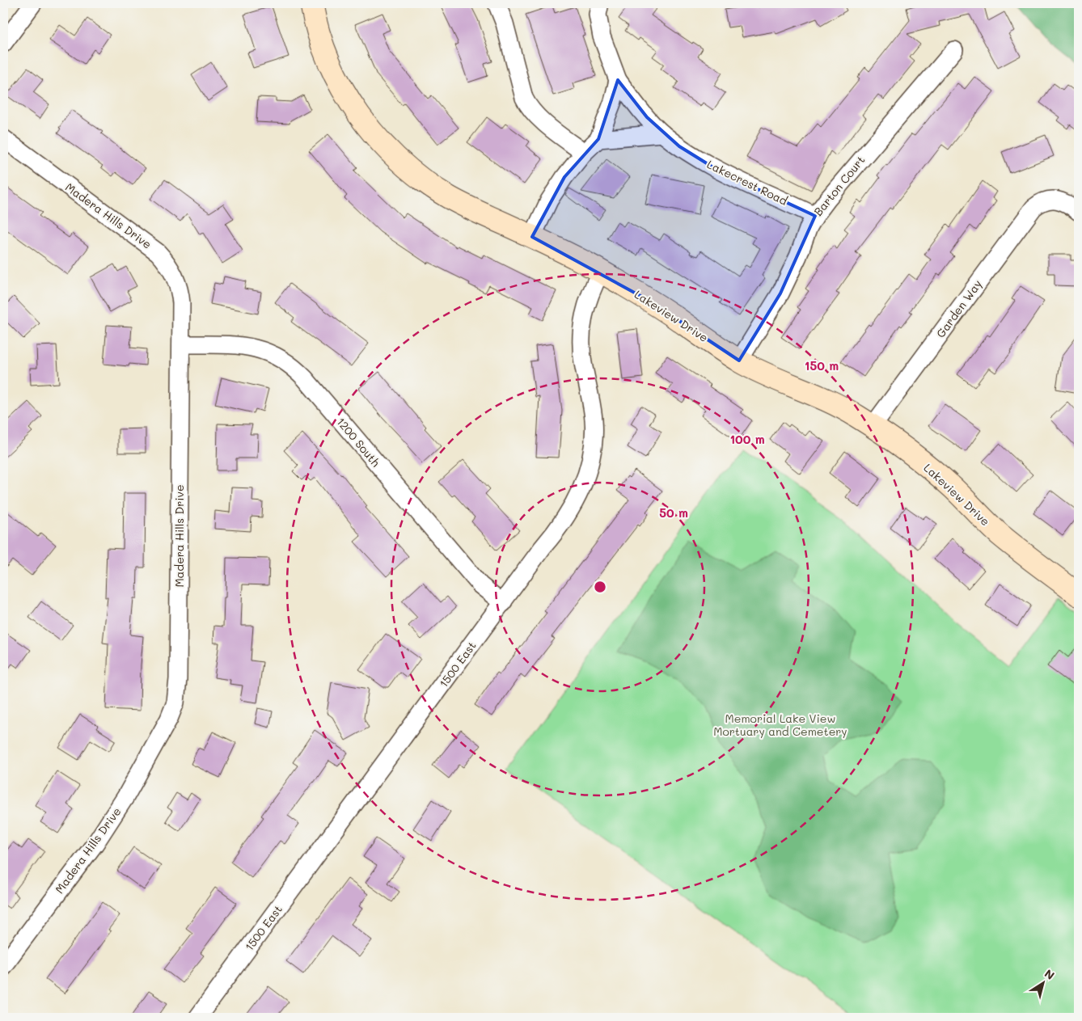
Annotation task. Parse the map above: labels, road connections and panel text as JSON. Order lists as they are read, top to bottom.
{
  "streets": {
    "street": [
      "Lakecrest Road",
      "Barton Court",
      "Madera Hills Drive",
      "Garden Way",
      "Lakeview Drive",
      "1200 South",
      "1500 East"
    ]
  },
  "crossings": [
    ["Lakecrest Road", "Barton Court"],
    ["Barton Court", "Lakeview Drive"],
    ["Madera Hills Drive", "1200 South"],
    ["Garden Way", "Lakeview Drive"],
    ["Lakeview Drive", "1500 East"],
    ["1200 South", "1500 East"]
  ],
  "parks": ["Memorial Lake View Mortuary and Cemetery"],
  "north": "top right",
  "rings": ["150 m", "100 m", "50 m"]
}
